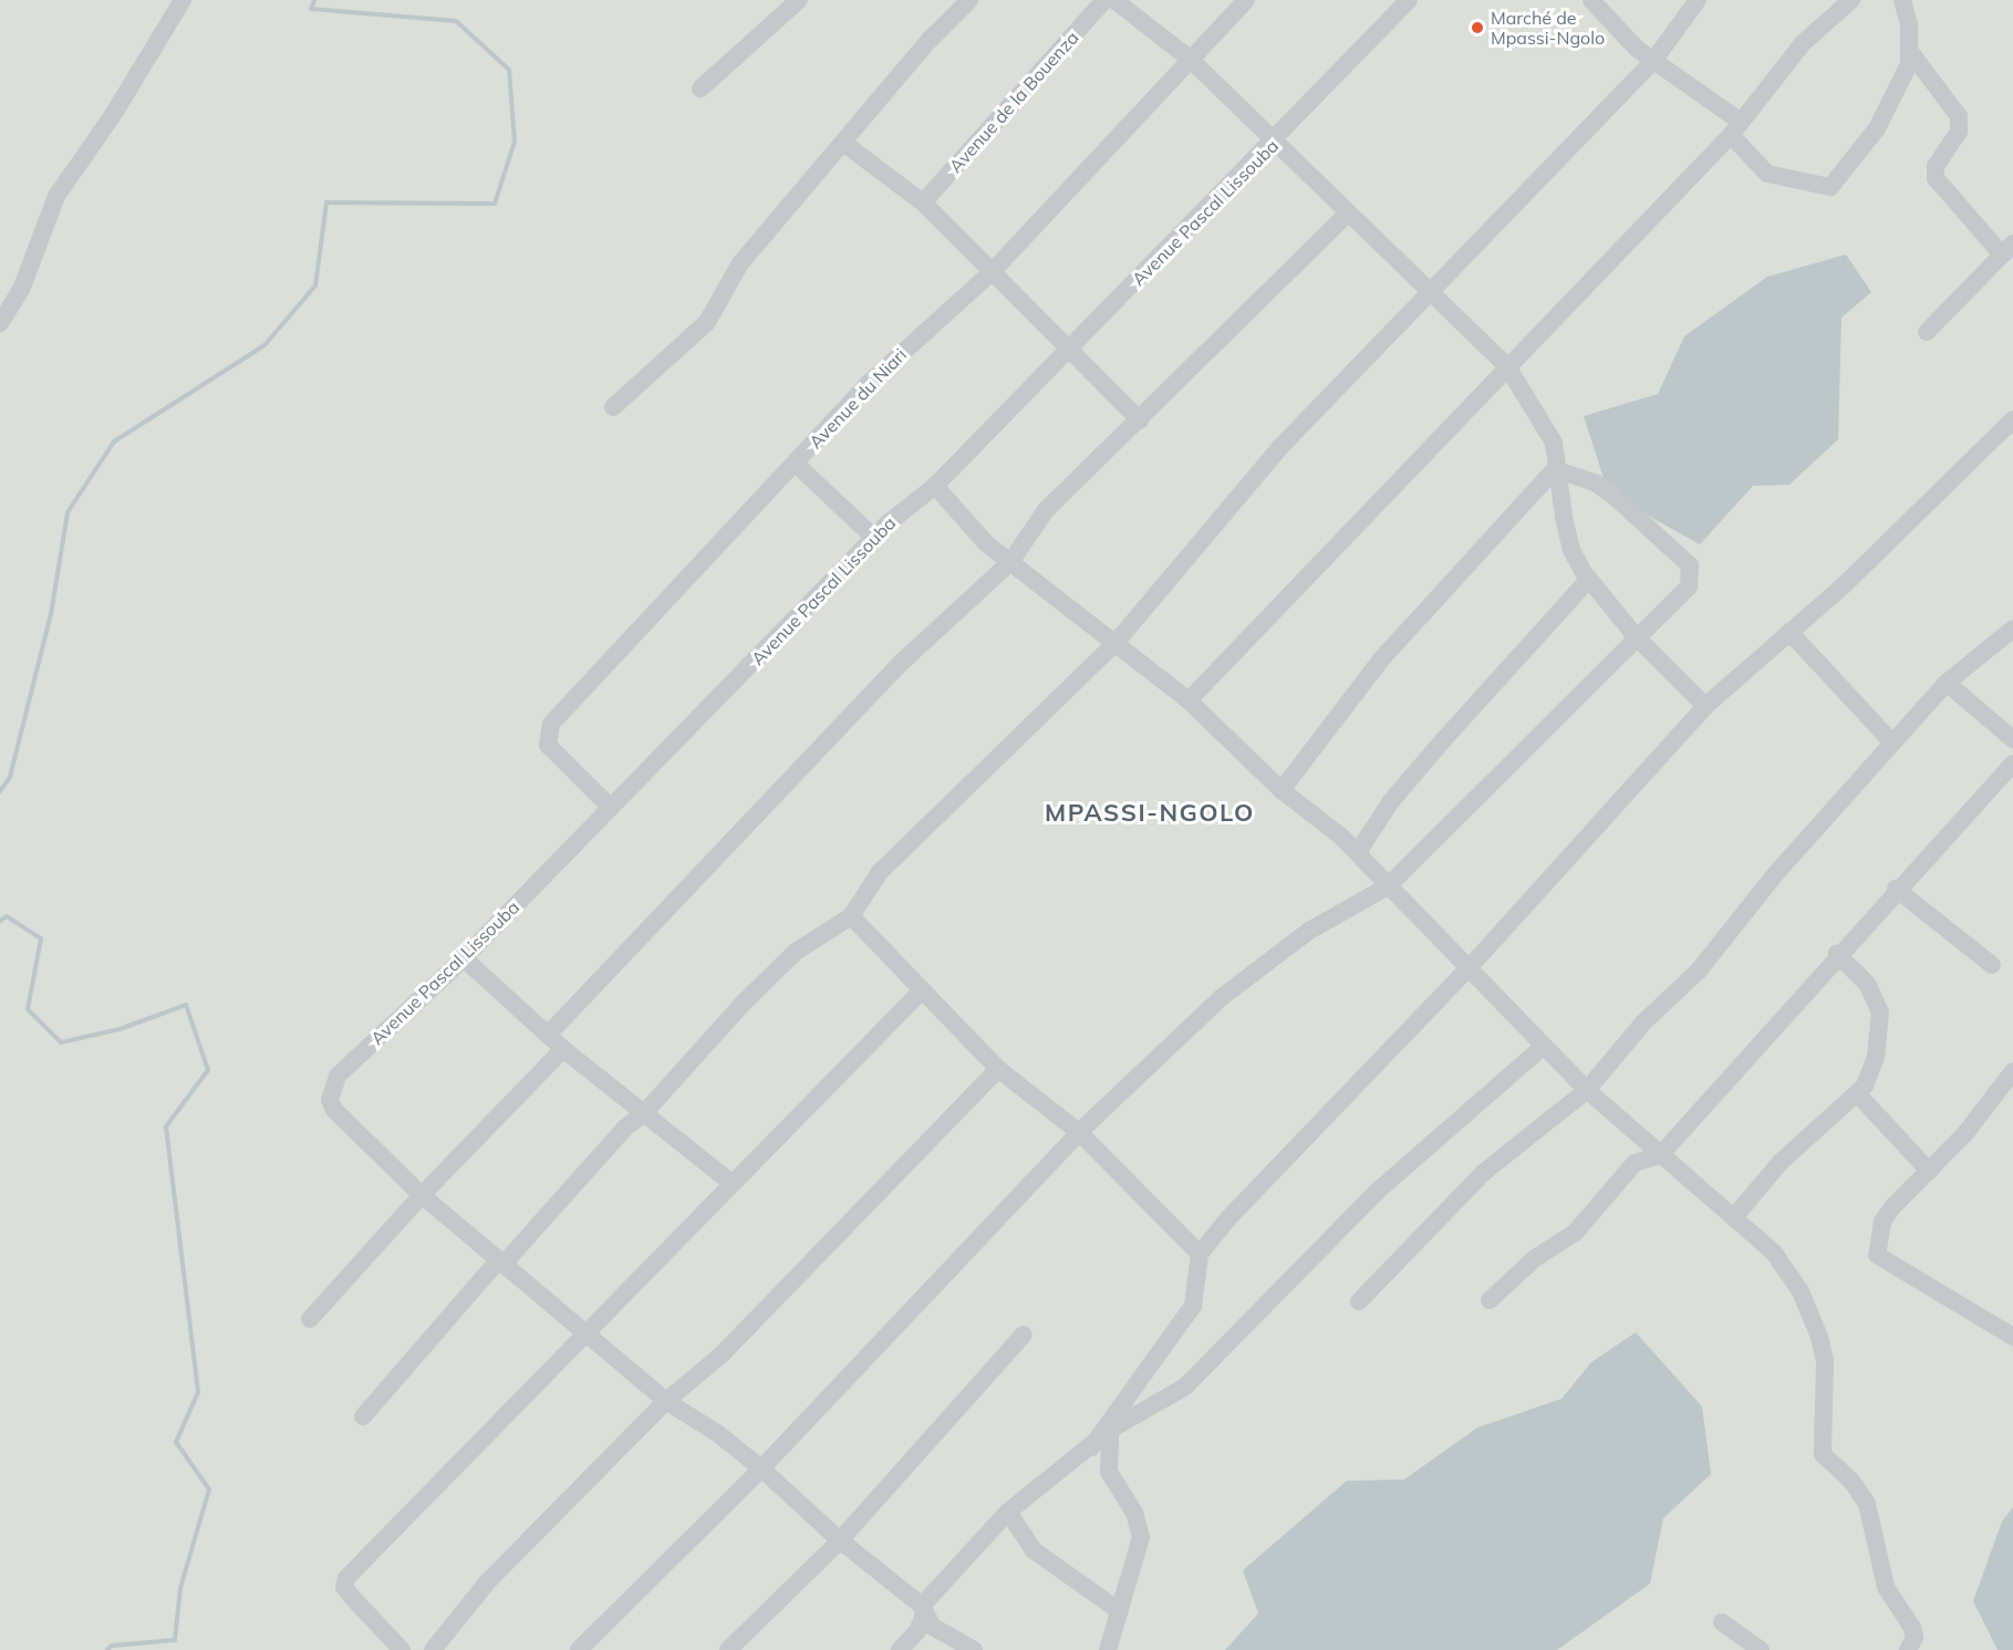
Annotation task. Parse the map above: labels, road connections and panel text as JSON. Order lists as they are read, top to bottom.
{
  "streets": {
    "street": ["Avenue de la Bouenza", "Avenue Pascal Lissouba", "Avenue du Niari"]
  },
  "crossings": [
    ["Avenue Pascal Lissouba", "Avenue du Niari"]
  ],
  "districts": ["MPASSI-NGOLO"],
  "places": ["Marché de Mpassi-Ngolo"]
}
